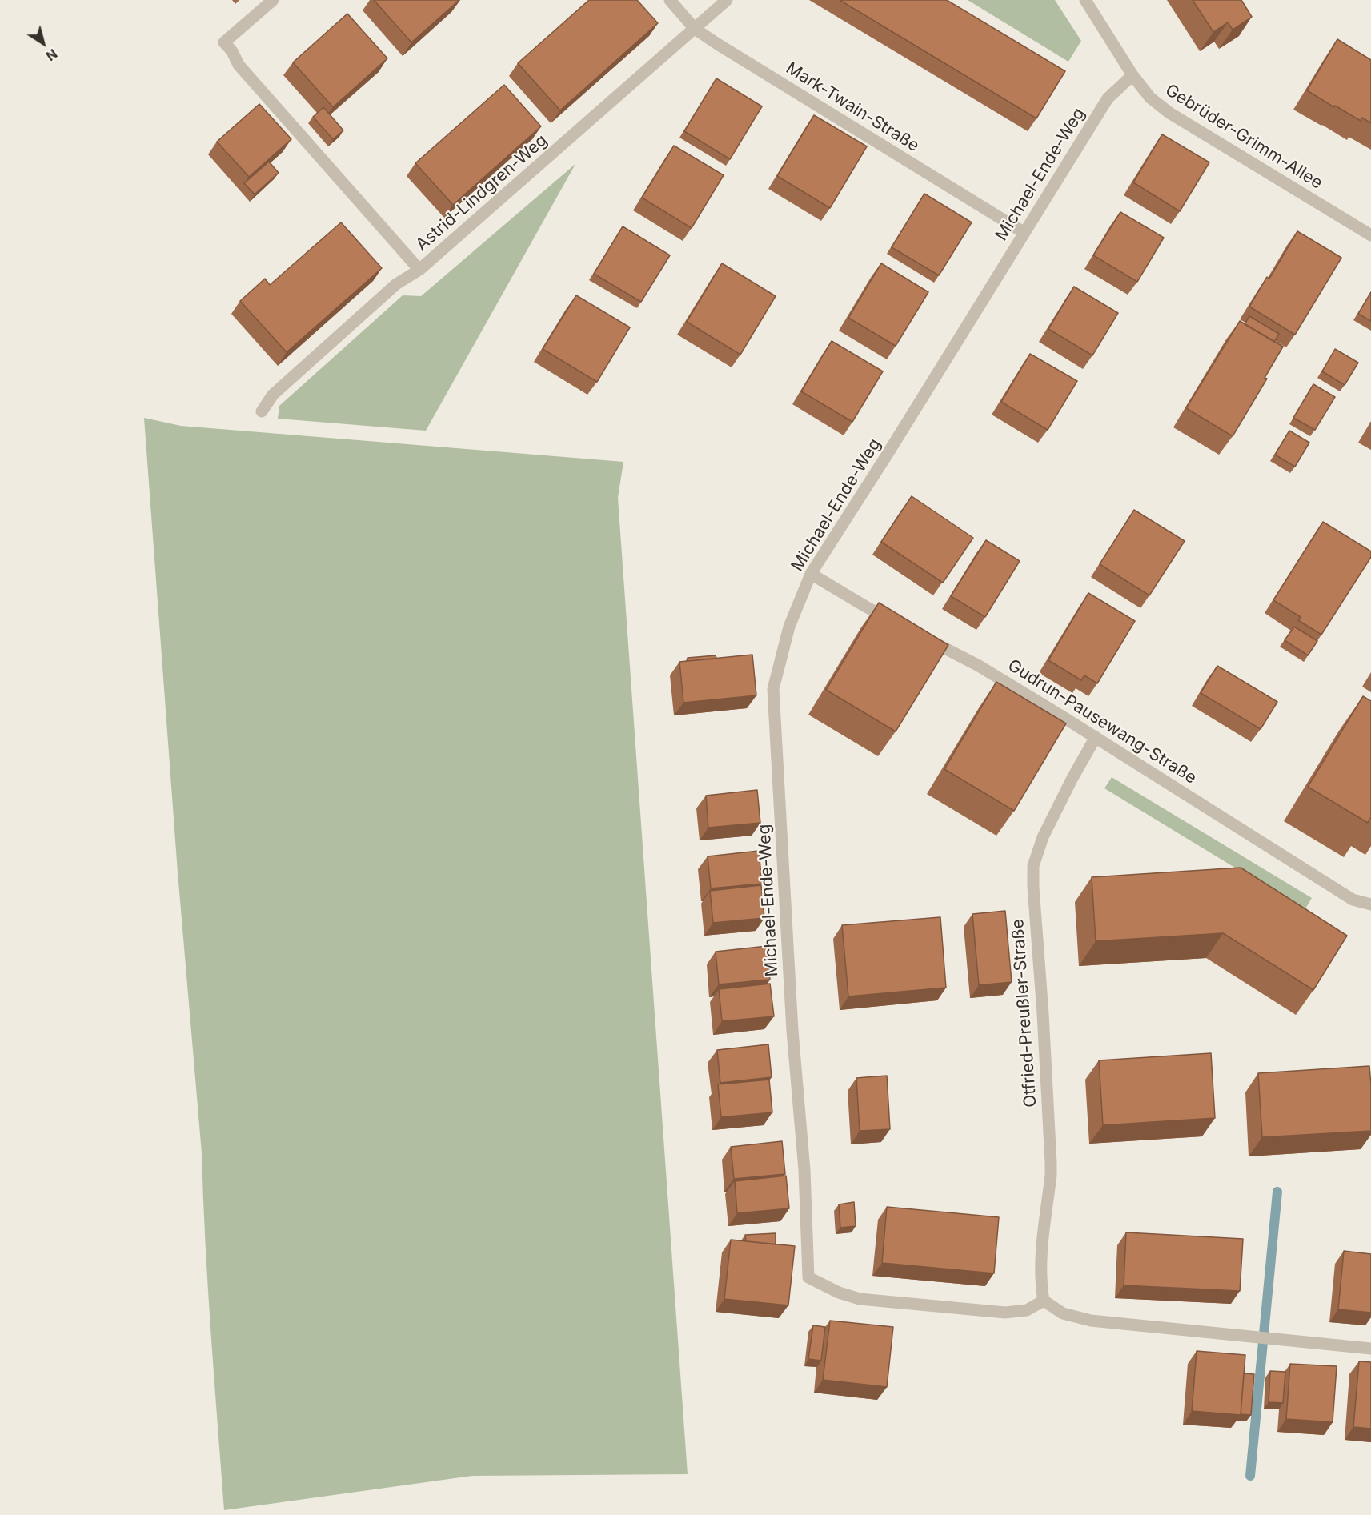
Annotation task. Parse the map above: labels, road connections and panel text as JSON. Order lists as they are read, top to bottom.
{
  "streets": {
    "street": [
      "Mark-Twain-Straße",
      "Gebrüder-Grimm-Allee",
      "Michael-Ende-Weg",
      "Astrid-Lindgren-Weg",
      "Gudrun-Pausewang-Straße",
      "Otfried-Preußler-Straße"
    ]
  },
  "crossings": [
    ["Mark-Twain-Straße", "Michael-Ende-Weg"],
    ["Mark-Twain-Straße", "Astrid-Lindgren-Weg"],
    ["Gebrüder-Grimm-Allee", "Michael-Ende-Weg"],
    ["Michael-Ende-Weg", "Otfried-Preußler-Straße"],
    ["Gudrun-Pausewang-Straße", "Otfried-Preußler-Straße"]
  ],
  "north": "bottom right"
}
